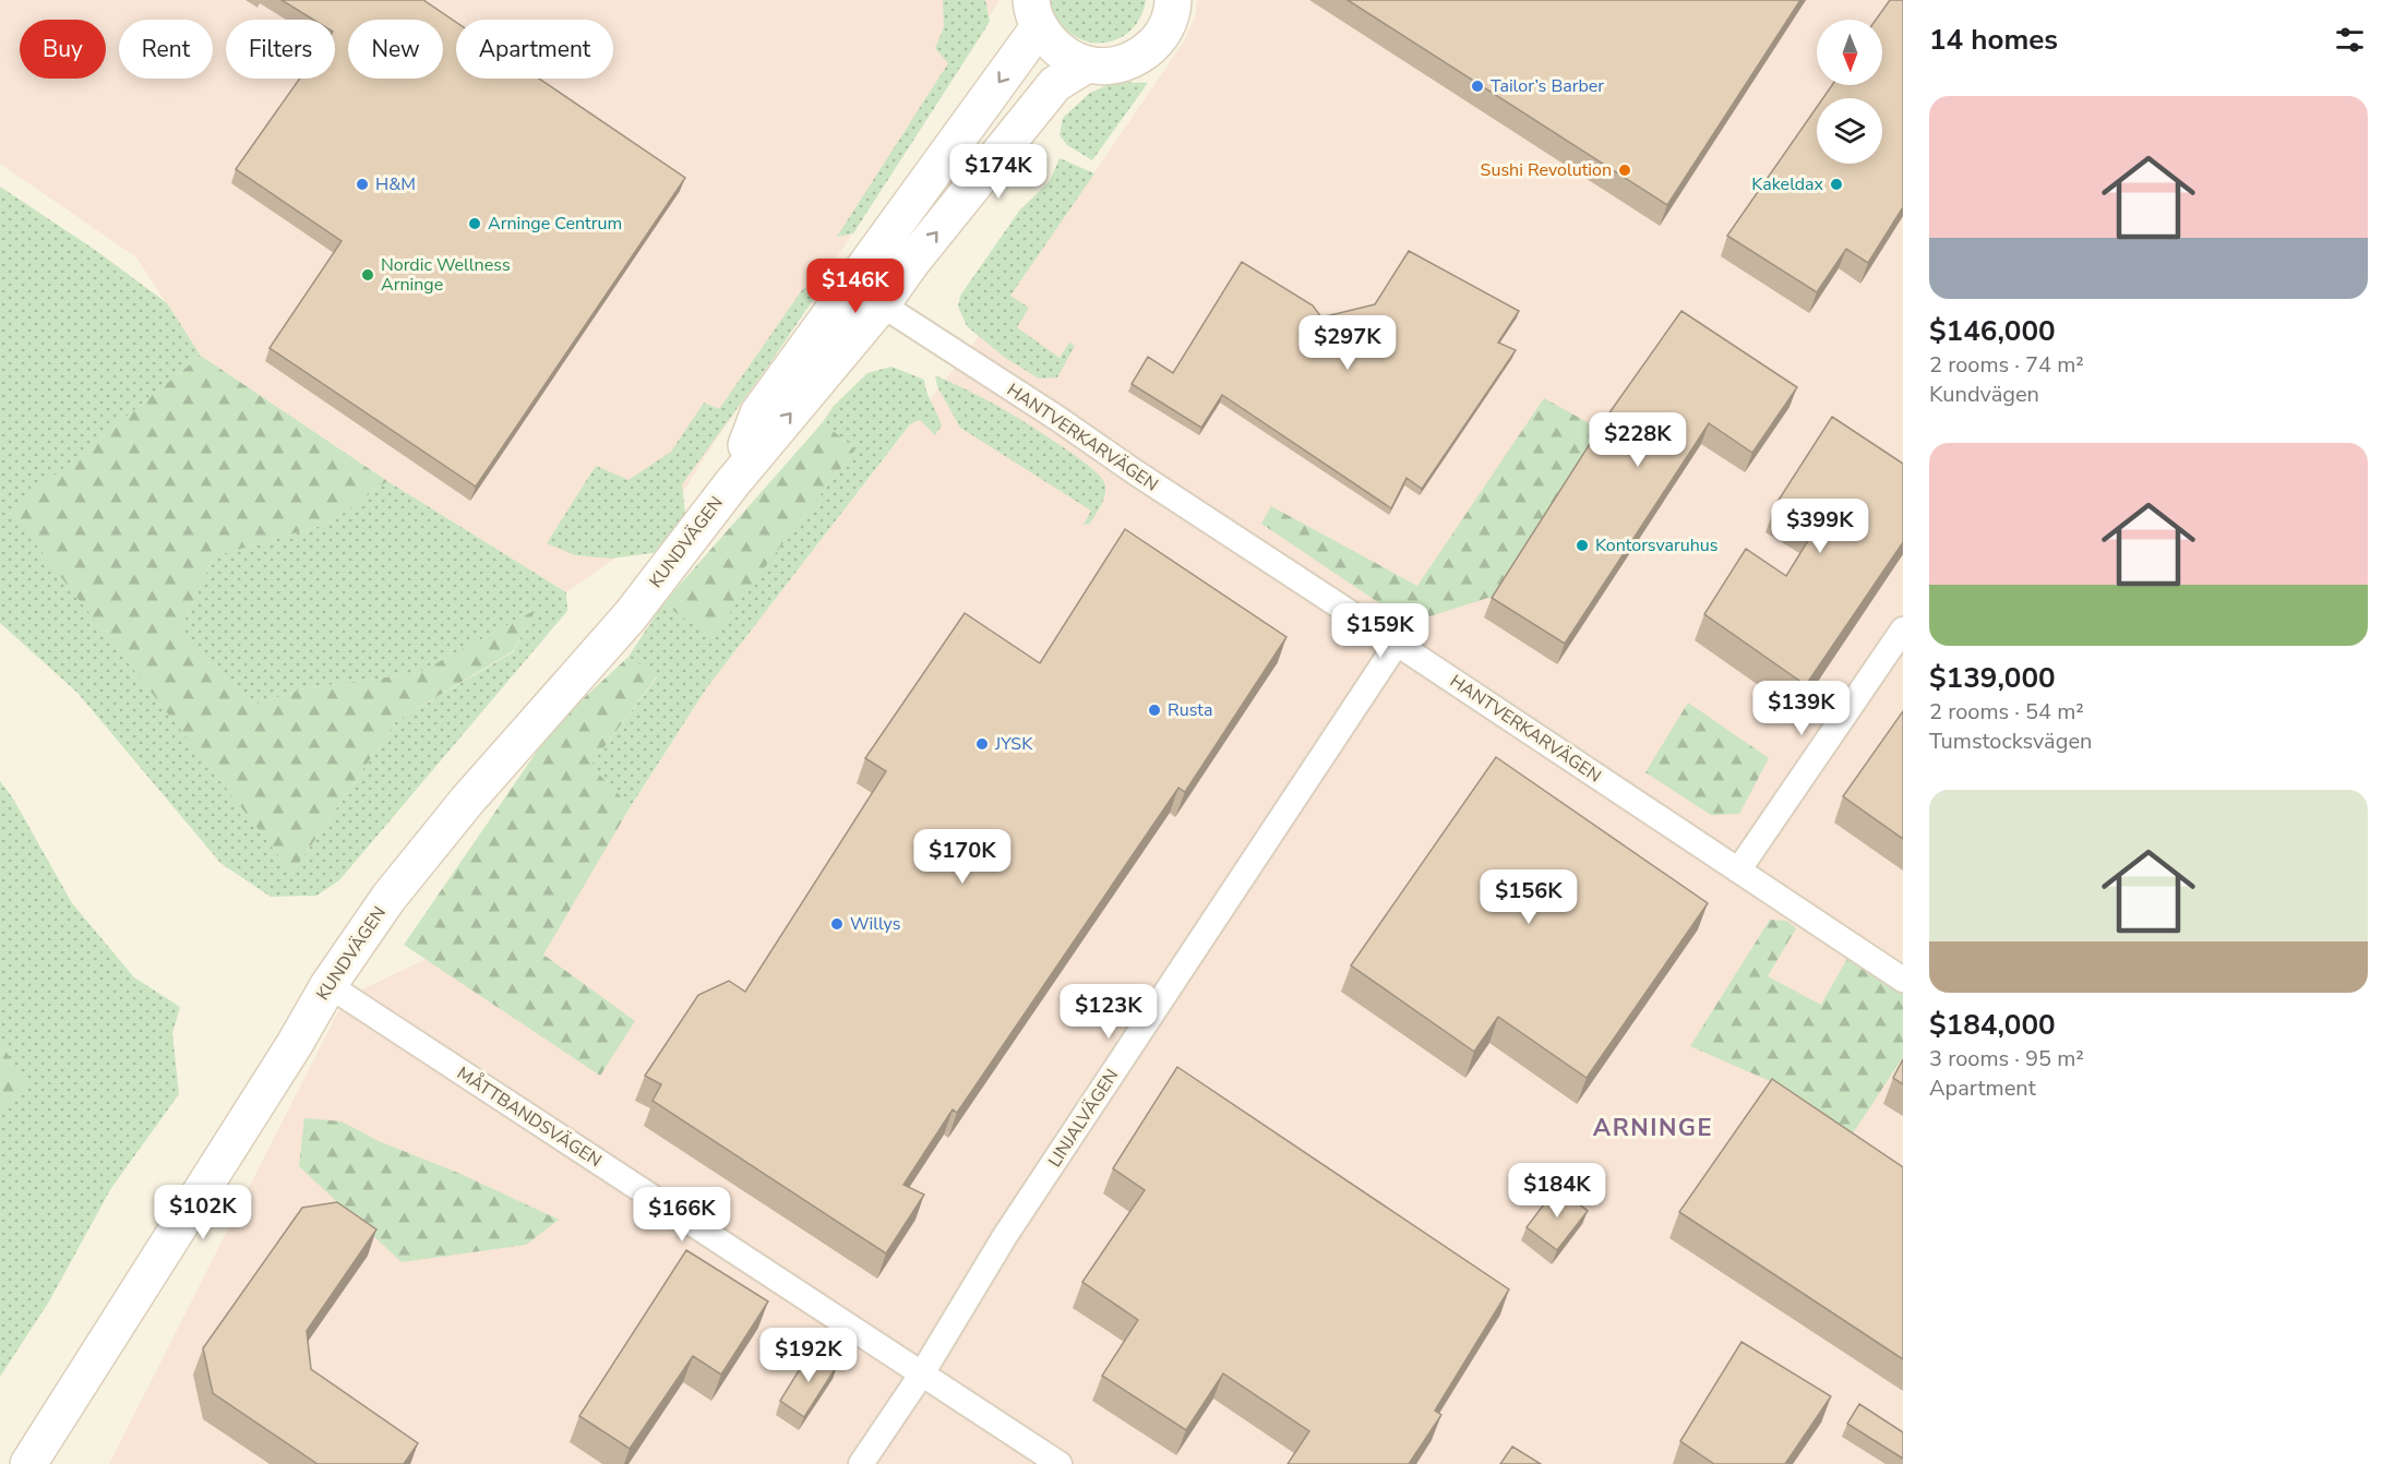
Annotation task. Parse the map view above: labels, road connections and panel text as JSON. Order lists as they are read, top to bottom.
{
  "streets": {
    "street": [
      "HANTVERKARVÄGEN",
      "KUNDVÄGEN",
      "MÅTTBANDSVÄGEN",
      "LINJALVÄGEN"
    ]
  },
  "crossings": [
    ["HANTVERKARVÄGEN", "KUNDVÄGEN"],
    ["HANTVERKARVÄGEN", "LINJALVÄGEN"],
    ["KUNDVÄGEN", "MÅTTBANDSVÄGEN"],
    ["MÅTTBANDSVÄGEN", "LINJALVÄGEN"]
  ],
  "districts": ["ARNINGE"],
  "places": [
    "Tailor’s Barber",
    "Sushi Revolution",
    "H&M",
    "Kakeldax",
    "Arninge Centrum",
    "Nordic Wellness Arninge",
    "Kontorsvaruhus",
    "Rusta",
    "JYSK",
    "Willys"
  ],
  "north": "bottom",
  "page": {
    "heading": "14 homes",
    "chip": [
      "Buy",
      "Rent",
      "Filters",
      "New",
      "Apartment"
    ],
    "list": [
      {
        "name": "$146,000",
        "note": "2 rooms · 74 m² · Kundvägen"
      },
      {
        "name": "$139,000",
        "note": "2 rooms · 54 m² · Tumstocksvägen"
      },
      {
        "name": "$184,000",
        "note": "3 rooms · 95 m² · Apartment"
      }
    ],
    "price": [
      "$174K",
      "$146K",
      "$297K",
      "$228K",
      "$399K",
      "$159K",
      "$139K",
      "$170K",
      "$156K",
      "$123K",
      "$184K",
      "$102K",
      "$166K",
      "$192K"
    ]
  }
}
